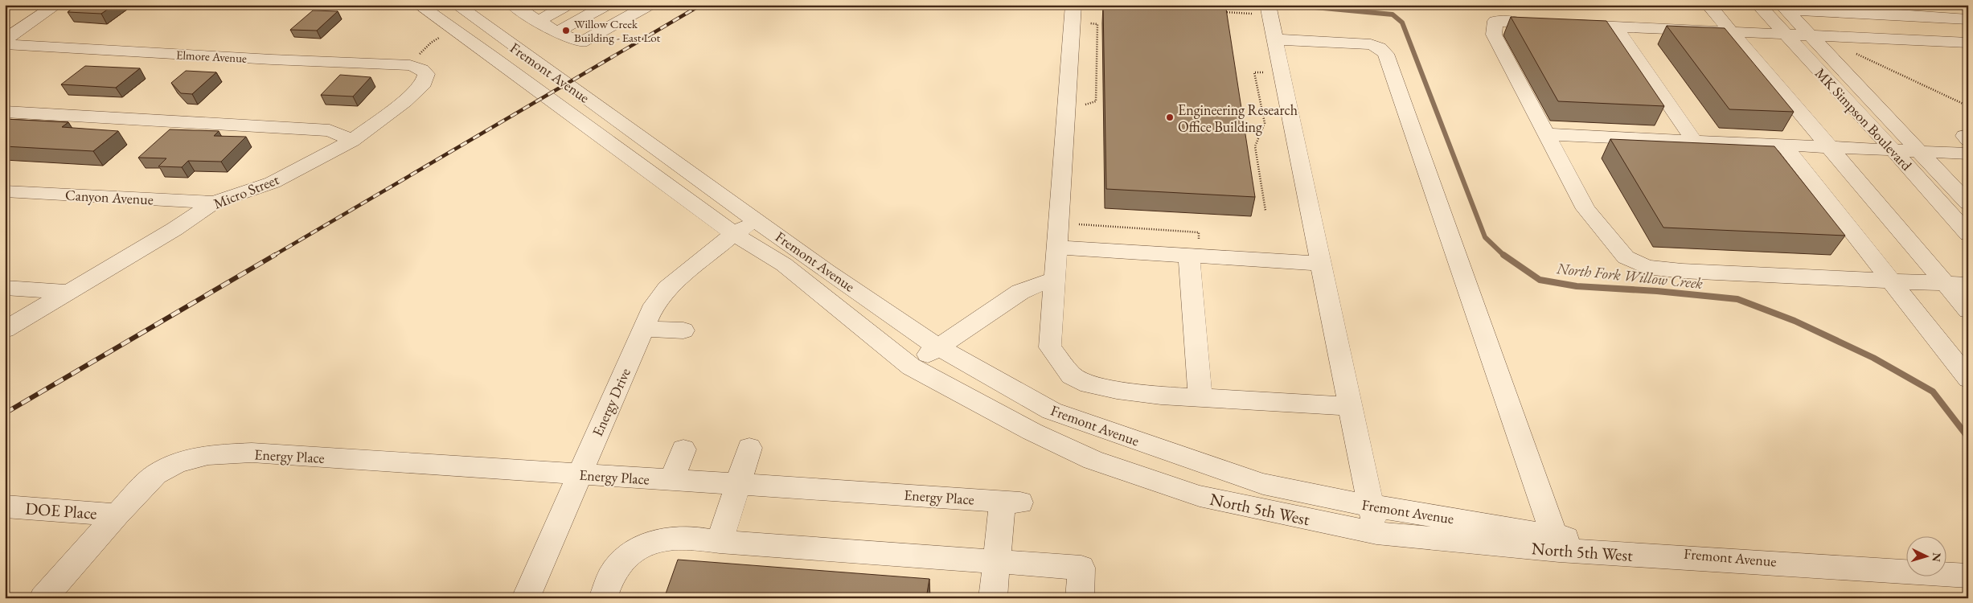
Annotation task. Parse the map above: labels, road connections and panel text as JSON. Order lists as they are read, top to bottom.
{
  "streets": {
    "street": [
      "Elmore Avenue",
      "Fremont Avenue",
      "MK Simpson Boulevard",
      "Micro Street",
      "Canyon Avenue",
      "Energy Drive",
      "Energy Place",
      "North 5th West",
      "DOE Place"
    ]
  },
  "crossings": [
    ["Elmore Avenue", "Micro Street"],
    ["Fremont Avenue", "Energy Drive"],
    ["Fremont Avenue", "North 5th West"],
    ["Micro Street", "Canyon Avenue"],
    ["Energy Drive", "Energy Place"],
    ["Energy Place", "DOE Place"]
  ],
  "water": ["North Fork Willow Creek"],
  "places": ["Willow Creek Building - East Lot", "Engineering Research Office Building"],
  "north": "right"
}
